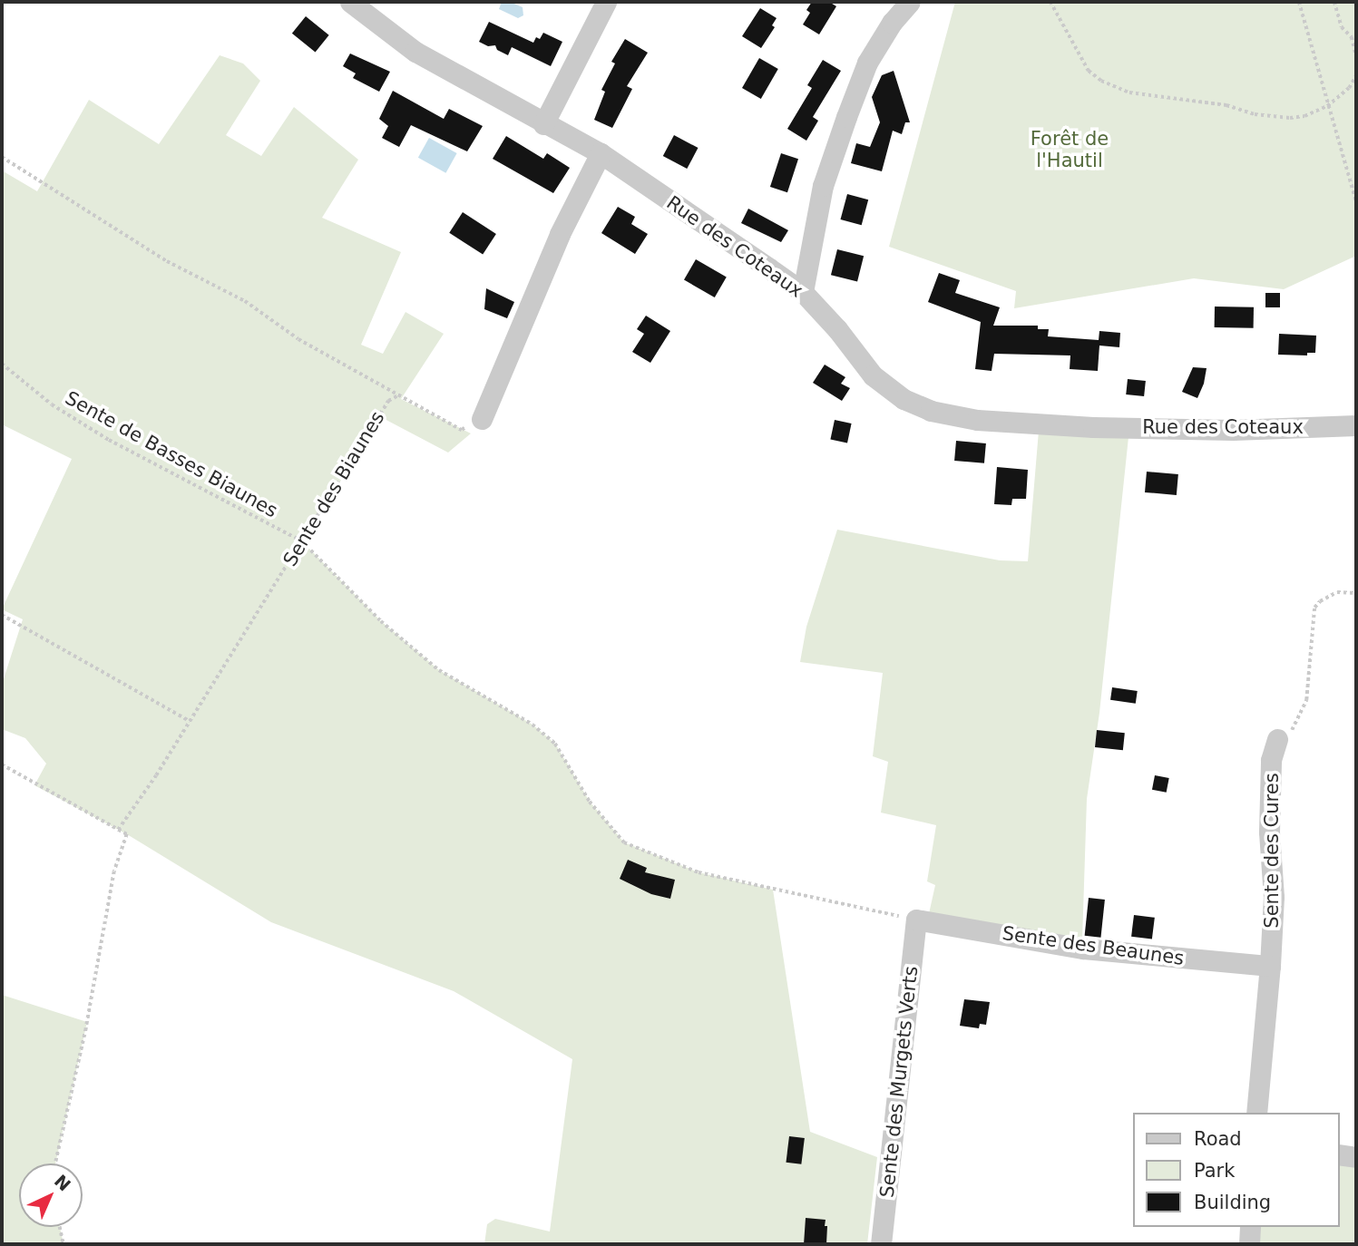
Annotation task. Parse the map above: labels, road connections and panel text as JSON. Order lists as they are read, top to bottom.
{
  "streets": {
    "street": [
      "Rue des Coteaux",
      "Sente des Cures",
      "Sente des Beaunes",
      "Sente des Murgets Verts"
    ],
    "path": ["Sente de Basses Biaunes", "Sente des Biaunes"]
  },
  "crossings": [
    ["Sente de Basses Biaunes", "Sente des Biaunes"],
    ["Sente de Basses Biaunes", "Sente des Beaunes"],
    ["Sente de Basses Biaunes", "Sente des Murgets Verts"],
    ["Sente des Cures", "Sente des Beaunes"],
    ["Sente des Beaunes", "Sente des Murgets Verts"]
  ],
  "parks": ["Forêt de l'Hautil"],
  "legend": ["Road", "Park", "Building"],
  "north": "top right"
}
